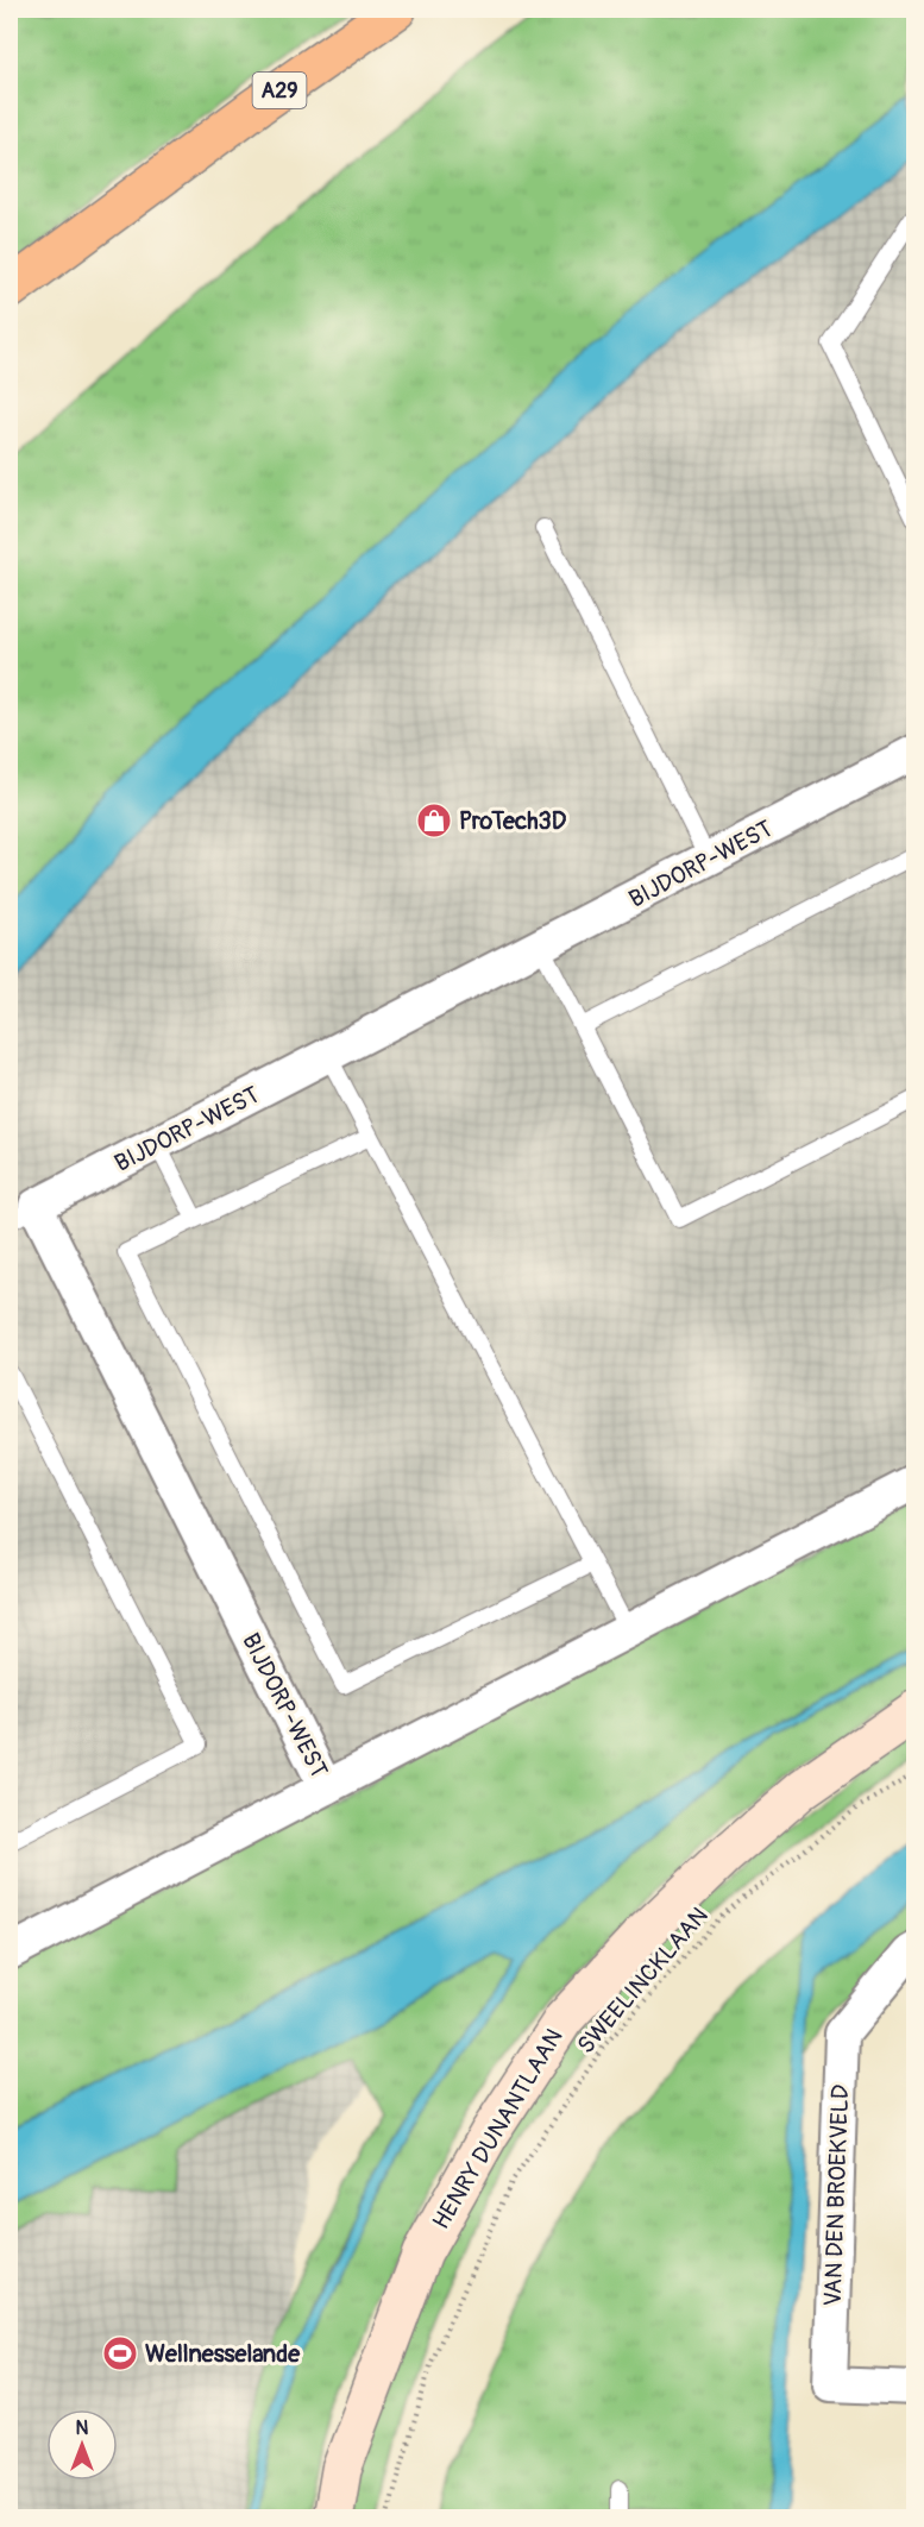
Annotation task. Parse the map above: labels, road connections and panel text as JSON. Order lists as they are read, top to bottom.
{
  "streets": {
    "highway": ["A29"],
    "main road": ["HENRY DUNANTLAAN"],
    "street": ["BIJDORP-WEST", "VAN DEN BROEKVELD"],
    "path": ["SWEELINCKLAAN"]
  },
  "places": {
    "shop": ["ProTech3D"],
    "sports": ["Wellnesselande"]
  },
  "north": "top"
}
